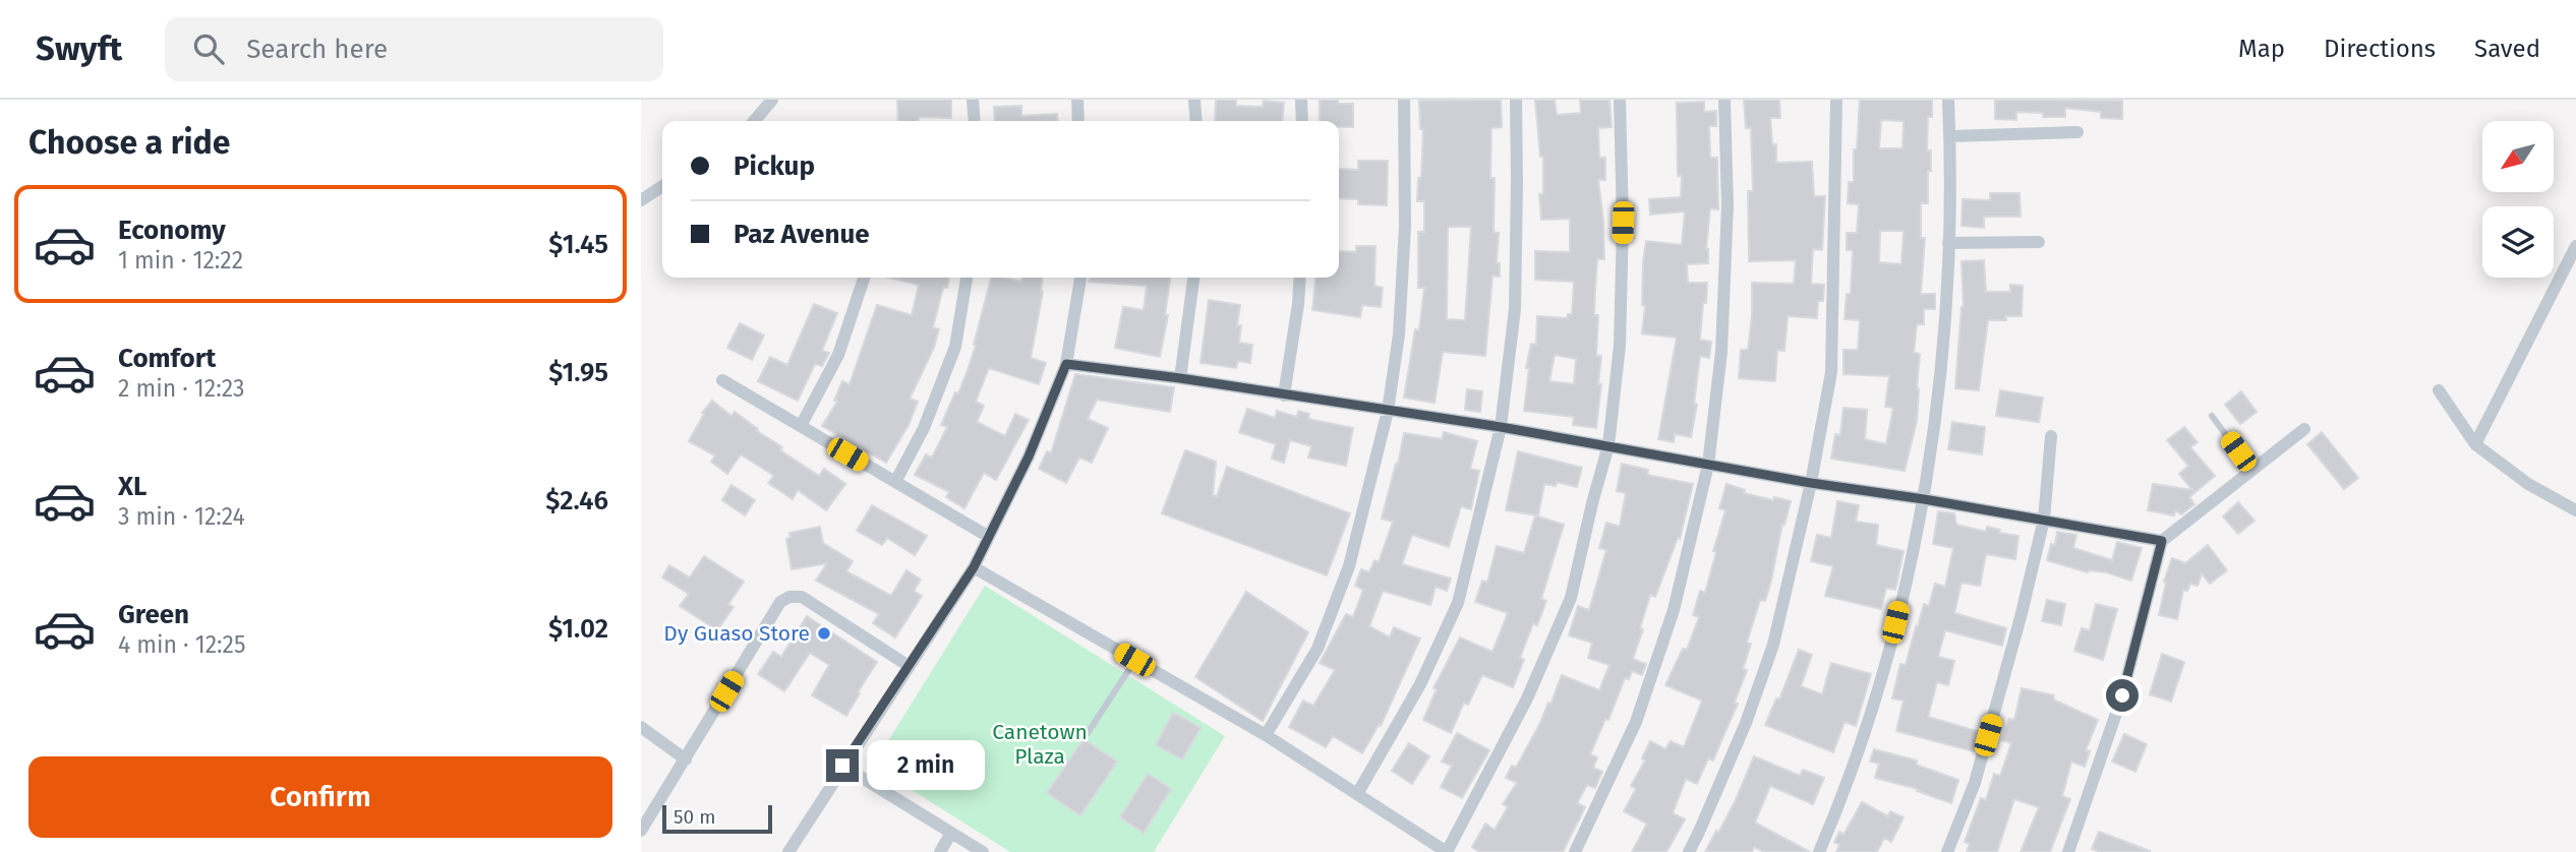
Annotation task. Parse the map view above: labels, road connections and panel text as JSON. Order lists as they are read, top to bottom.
{
  "parks": ["Canetown Plaza"],
  "places": ["Dy Guaso Store"],
  "scale_bar": "50 m",
  "north": "bottom left",
  "page": {
    "header": "Swyft",
    "search": "Search here",
    "nav": ["Map", "Directions", "Saved"],
    "heading": "Choose a ride",
    "banner": ["Pickup", "Paz Avenue"],
    "list": [
      {
        "name": "Economy",
        "note": "1 min · 12:22",
        "value": "$1.45"
      },
      {
        "name": "Comfort",
        "note": "2 min · 12:23",
        "value": "$1.95"
      },
      {
        "name": "XL",
        "note": "3 min · 12:24",
        "value": "$2.46"
      },
      {
        "name": "Green",
        "note": "4 min · 12:25",
        "value": "$1.02"
      }
    ],
    "bubble": "2 min",
    "buttons": "Confirm",
    "scale": "50 m"
  }
}
